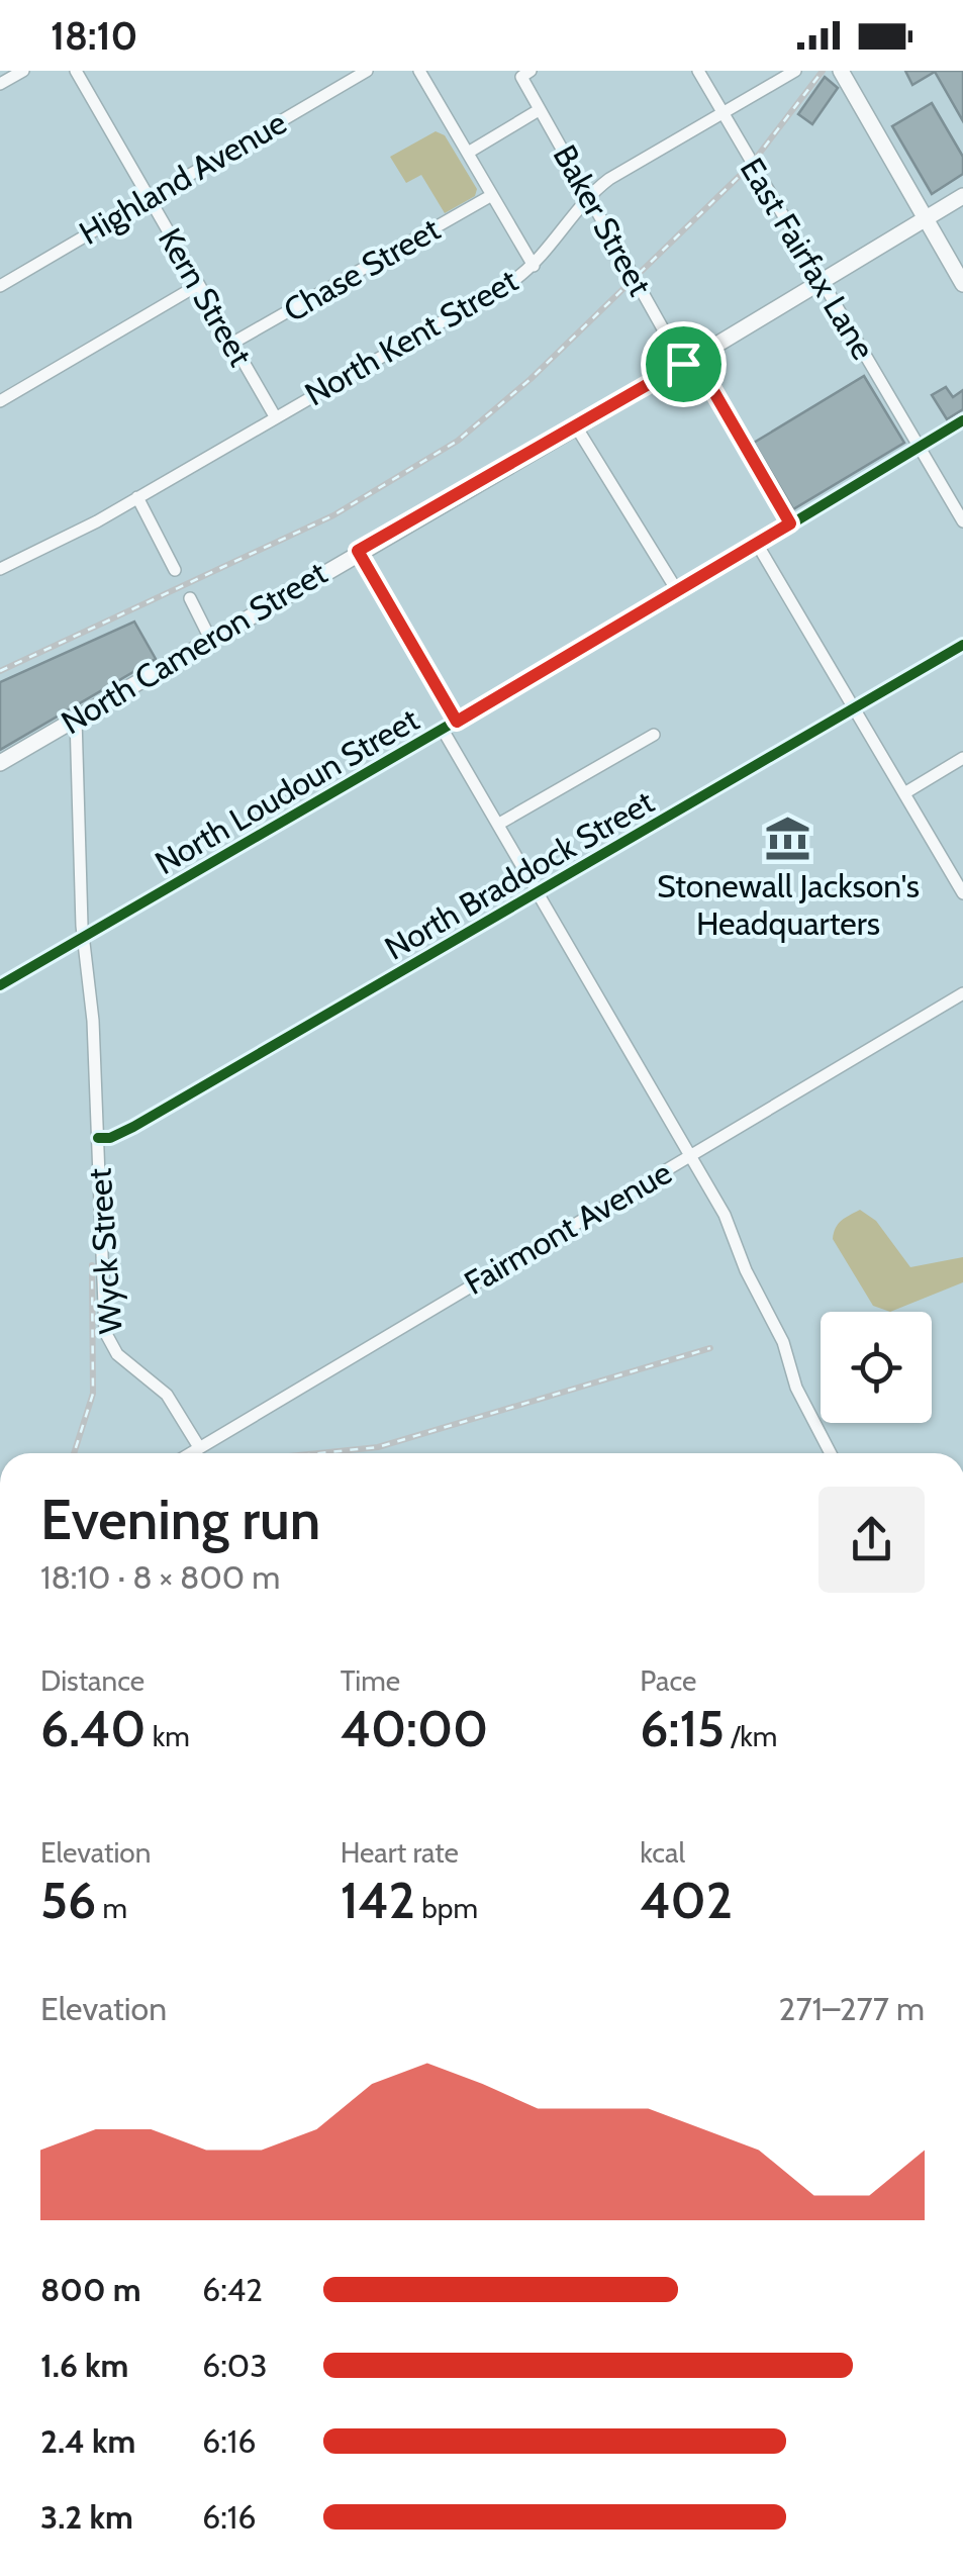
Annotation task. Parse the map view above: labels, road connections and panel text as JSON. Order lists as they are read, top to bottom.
{
  "streets": {
    "main road": ["North Cameron Street"],
    "street": [
      "Highland Avenue",
      "Baker Street",
      "East Fairfax Lane",
      "Chase Street",
      "Kern Street",
      "North Kent Street",
      "North Loudoun Street",
      "North Braddock Street",
      "Fairmont Avenue",
      "Wyck Street"
    ]
  },
  "crossings": [
    ["Highland Avenue", "Kern Street"],
    ["Baker Street", "North Kent Street"],
    ["Baker Street", "North Cameron Street"],
    ["Baker Street", "North Loudoun Street"],
    ["East Fairfax Lane", "North Kent Street"],
    ["East Fairfax Lane", "North Cameron Street"],
    ["East Fairfax Lane", "North Loudoun Street"],
    ["Chase Street", "Kern Street"],
    ["Kern Street", "North Kent Street"],
    ["North Cameron Street", "Wyck Street"],
    ["North Loudoun Street", "Wyck Street"],
    ["North Braddock Street", "Wyck Street"],
    ["Fairmont Avenue", "Wyck Street"]
  ],
  "places": {
    "museum": ["Stonewall Jackson's Headquarters"]
  },
  "page": {
    "status": "18:10",
    "heading": ["Evening run", "18:10 · 8 × 800 m"],
    "stats": [
      ["Distance", "6.40 km"],
      ["Time", "40:00"],
      ["Pace", "6:15 /km"],
      ["Elevation", "56 m"],
      ["Heart rate", "142 bpm"],
      ["kcal", "402"]
    ],
    "chart": ["Elevation", "271–277 m"],
    "list": [
      {
        "name": "800 m",
        "note": "6:42"
      },
      {
        "name": "1.6 km",
        "note": "6:03"
      },
      {
        "name": "2.4 km",
        "note": "6:16"
      },
      {
        "name": "3.2 km",
        "note": "6:16"
      }
    ]
  }
}
